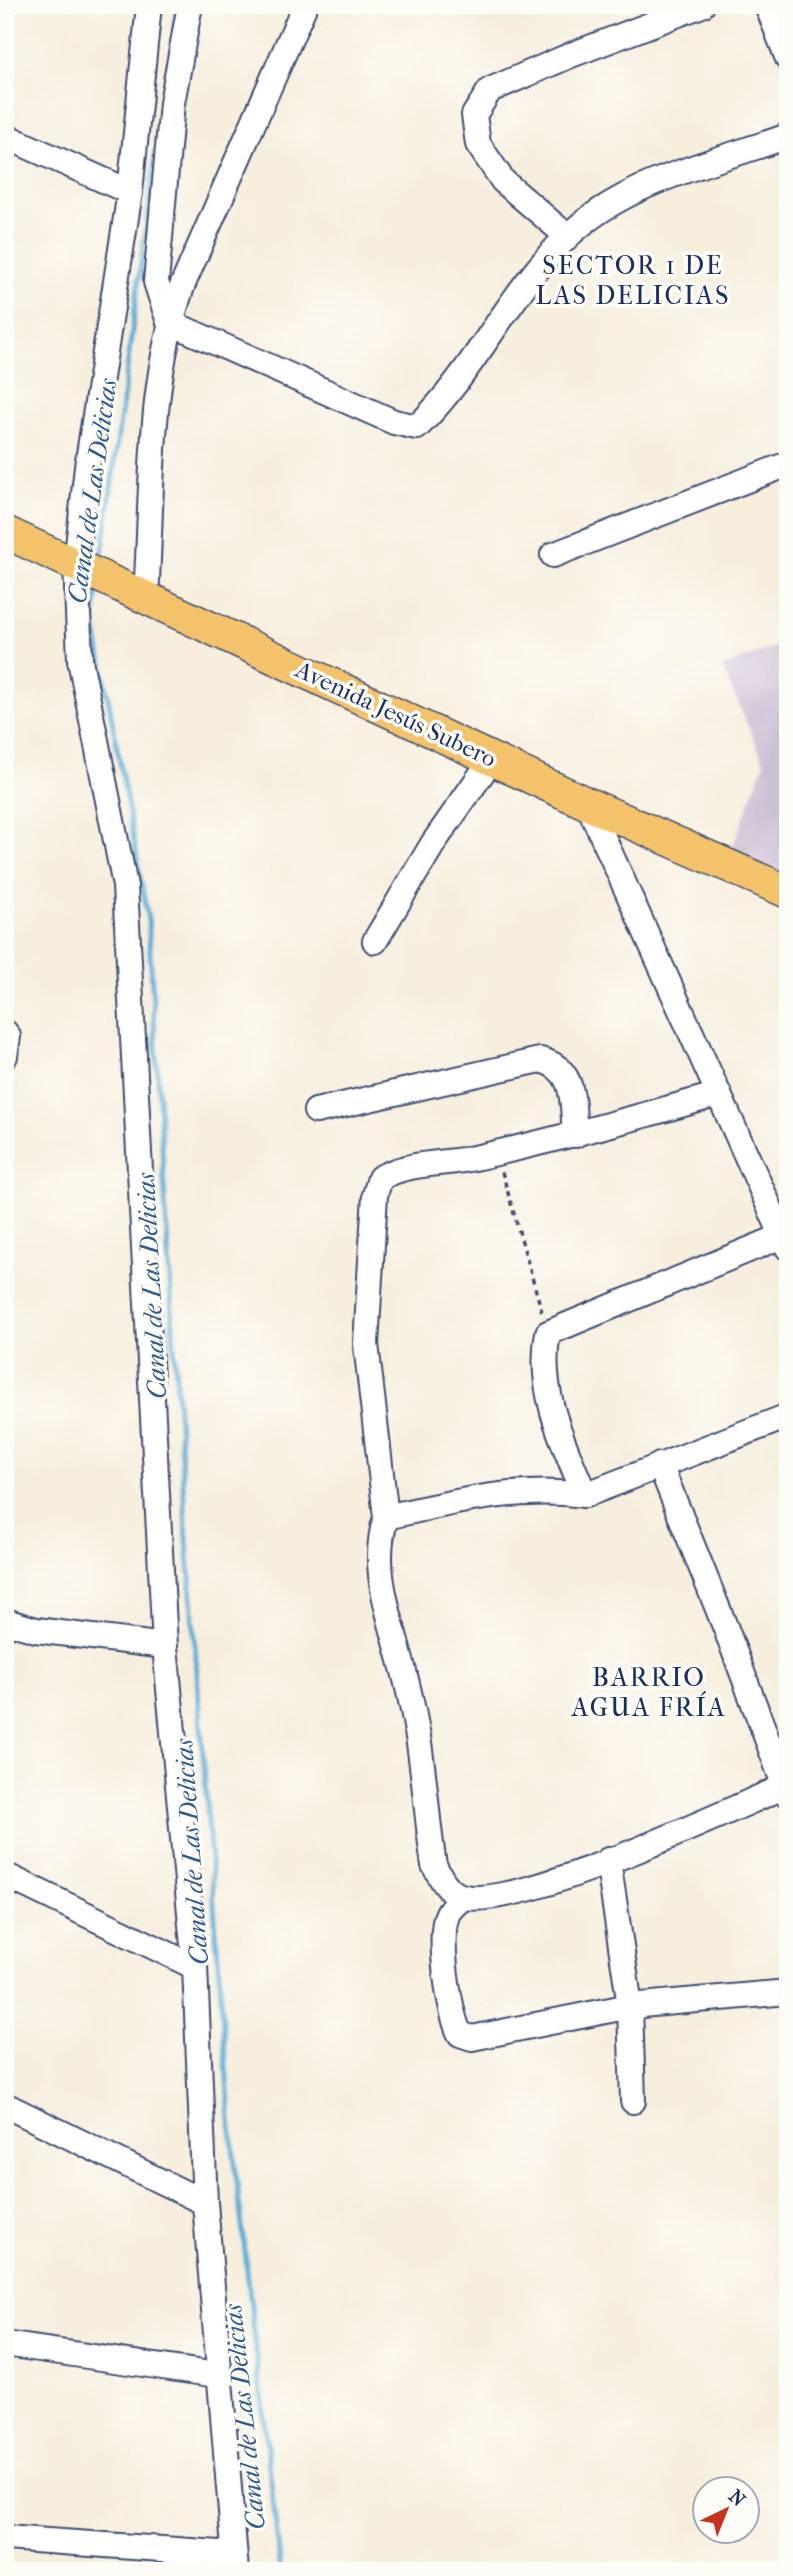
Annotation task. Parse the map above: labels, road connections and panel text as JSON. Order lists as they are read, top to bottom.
{
  "streets": {
    "main road": ["Avenida Jesús Subero"]
  },
  "districts": ["SECTOR 1 DE LAS DELICIAS", "BARRIO AGUA FRÍA"],
  "water": ["Canal de Las Delicias"],
  "north": "top right"
}
